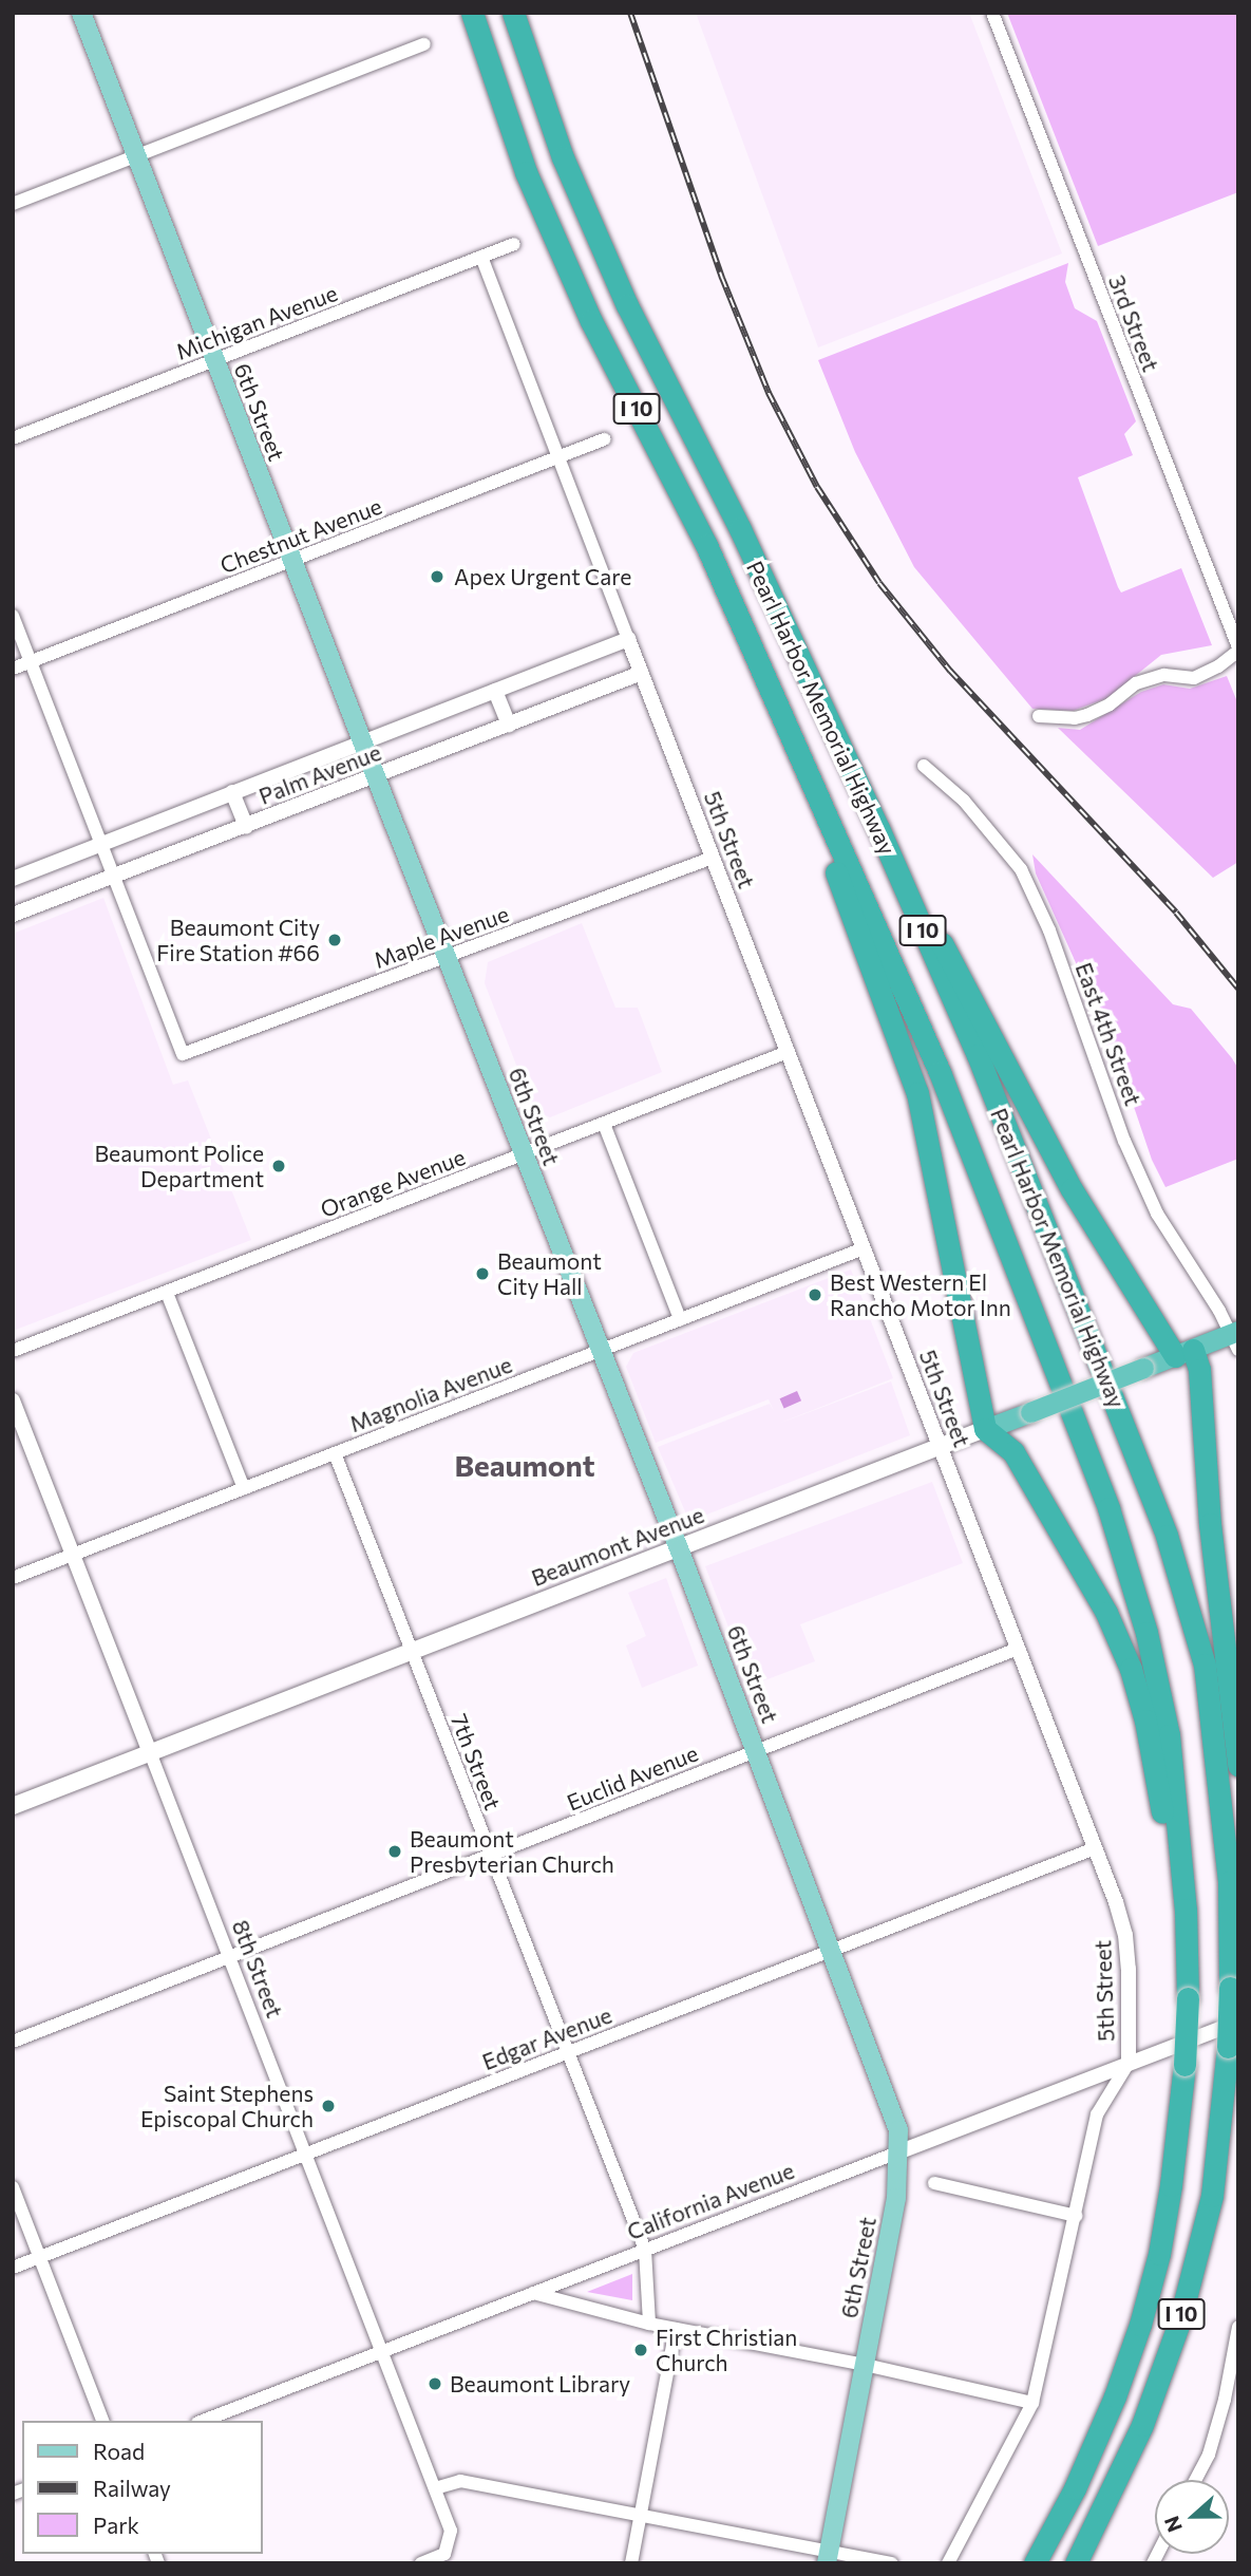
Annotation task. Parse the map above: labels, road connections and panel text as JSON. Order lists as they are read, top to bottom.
{
  "streets": {
    "highway": ["I 10", "Pearl Harbor Memorial Highway", "Beaumont Avenue"],
    "main road": ["6th Street"],
    "street": [
      "Michigan Avenue",
      "3rd Street",
      "Chestnut Avenue",
      "Palm Avenue",
      "5th Street",
      "Maple Avenue",
      "East 4th Street",
      "Orange Avenue",
      "Magnolia Avenue",
      "7th Street",
      "Euclid Avenue",
      "8th Street",
      "Edgar Avenue",
      "California Avenue"
    ]
  },
  "crossings": [
    ["Michigan Avenue", "6th Street"],
    ["Michigan Avenue", "5th Street"],
    ["6th Street", "Chestnut Avenue"],
    ["6th Street", "Palm Avenue"],
    ["6th Street", "Maple Avenue"],
    ["6th Street", "Orange Avenue"],
    ["6th Street", "Magnolia Avenue"],
    ["6th Street", "Beaumont Avenue"],
    ["6th Street", "Euclid Avenue"],
    ["6th Street", "Edgar Avenue"],
    ["6th Street", "California Avenue"],
    ["Chestnut Avenue", "5th Street"],
    ["Palm Avenue", "5th Street"],
    ["Palm Avenue", "Maple Avenue"],
    ["5th Street", "Maple Avenue"],
    ["5th Street", "Orange Avenue"],
    ["5th Street", "Magnolia Avenue"],
    ["5th Street", "Beaumont Avenue"],
    ["5th Street", "Euclid Avenue"],
    ["5th Street", "Edgar Avenue"],
    ["5th Street", "California Avenue"],
    ["East 4th Street", "Beaumont Avenue"],
    ["Magnolia Avenue", "7th Street"],
    ["Magnolia Avenue", "8th Street"],
    ["Beaumont Avenue", "7th Street"],
    ["Beaumont Avenue", "8th Street"],
    ["7th Street", "Euclid Avenue"],
    ["7th Street", "Edgar Avenue"],
    ["7th Street", "California Avenue"],
    ["Euclid Avenue", "8th Street"],
    ["8th Street", "Edgar Avenue"],
    ["8th Street", "California Avenue"]
  ],
  "districts": ["Beaumont"],
  "places": [
    "Apex Urgent Care",
    "Beaumont City Fire Station #66",
    "Beaumont Police Department",
    "Beaumont City Hall",
    "Best Western El Rancho Motor Inn",
    "Beaumont Presbyterian Church",
    "Saint Stephens Episcopal Church",
    "First Christian Church",
    "Beaumont Library"
  ],
  "legend": ["Road", "Railway", "Park"],
  "north": "left"
}
